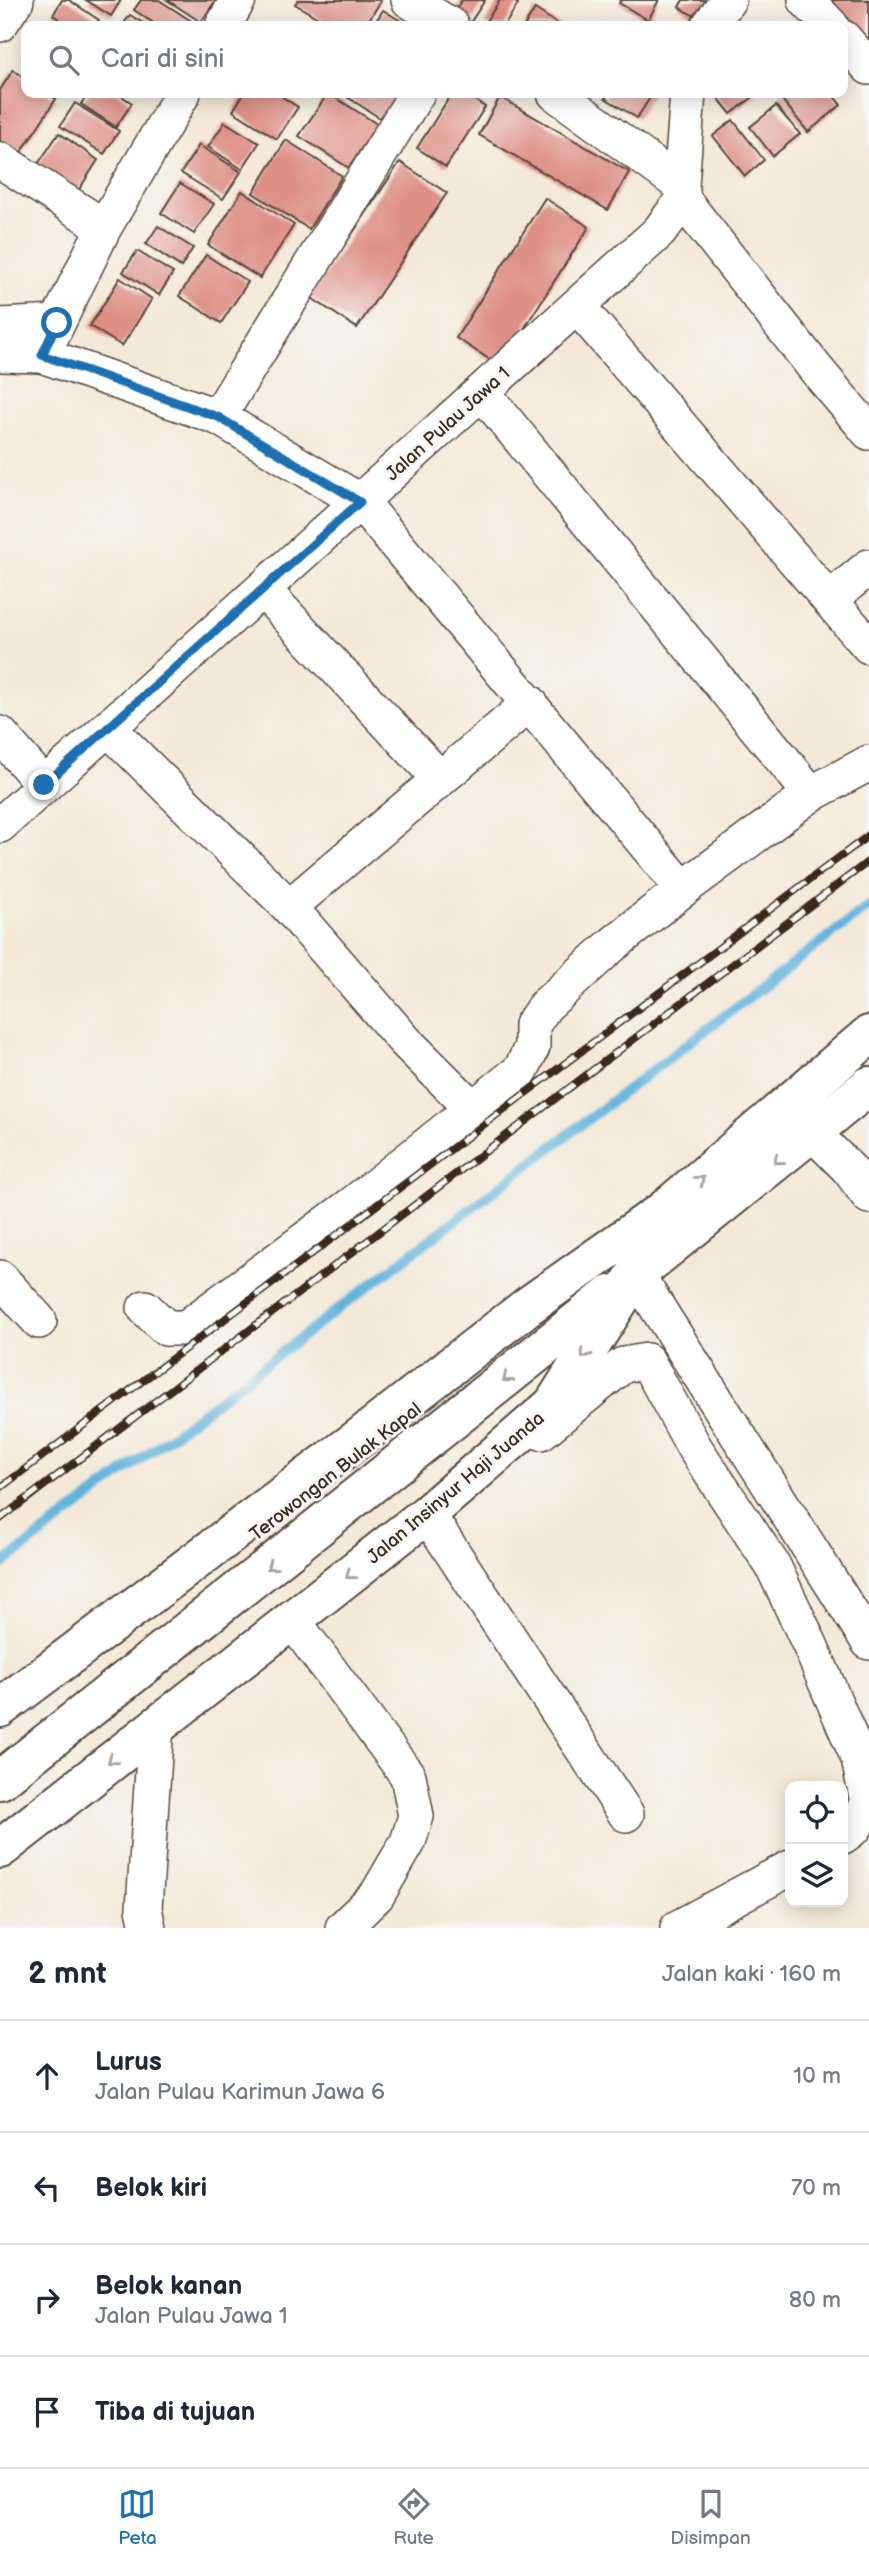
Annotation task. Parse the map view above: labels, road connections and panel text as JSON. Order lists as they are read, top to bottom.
{
  "streets": {
    "highway": ["Terowongan Bulak Kapal", "Jalan Insinyur Haji Juanda"],
    "street": ["Jalan Pulau Jawa 1"]
  },
  "crossings": [
    ["Terowongan Bulak Kapal", "Jalan Insinyur Haji Juanda"]
  ],
  "page": {
    "search": "Cari di sini",
    "heading": ["2 mnt", "Jalan kaki · 160 m"],
    "list": [
      ["Lurus", "Jalan Pulau Karimun Jawa 6", "10 m"],
      ["Belok kiri", "70 m"],
      ["Belok kanan", "Jalan Pulau Jawa 1", "80 m"],
      "Tiba di tujuan"
    ],
    "nav": ["Peta", "Rute", "Disimpan"]
  }
}
